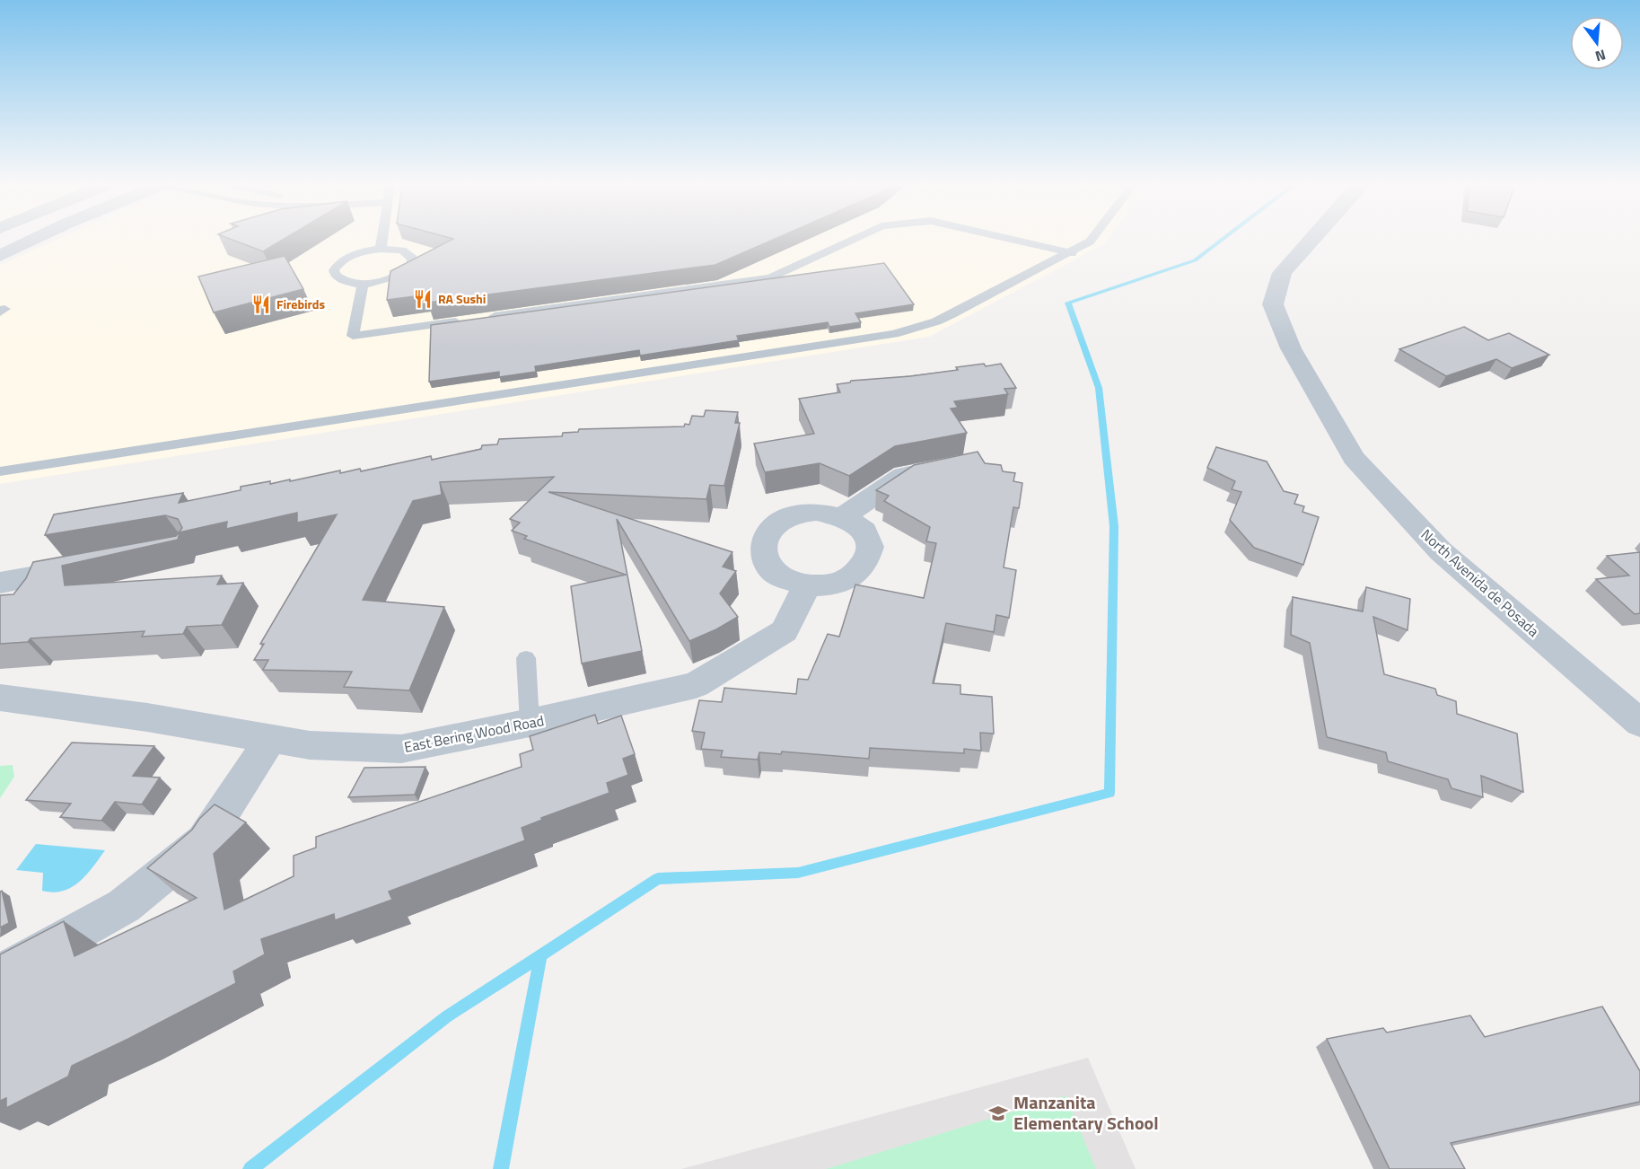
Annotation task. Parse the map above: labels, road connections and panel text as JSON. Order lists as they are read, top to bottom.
{
  "streets": {
    "street": ["North Avenida de Posada", "East Bering Wood Road"]
  },
  "places": {
    "restaurant": ["RA Sushi", "Firebirds"],
    "school or university": ["Manzanita Elementary School"]
  },
  "north": "bottom"
}
